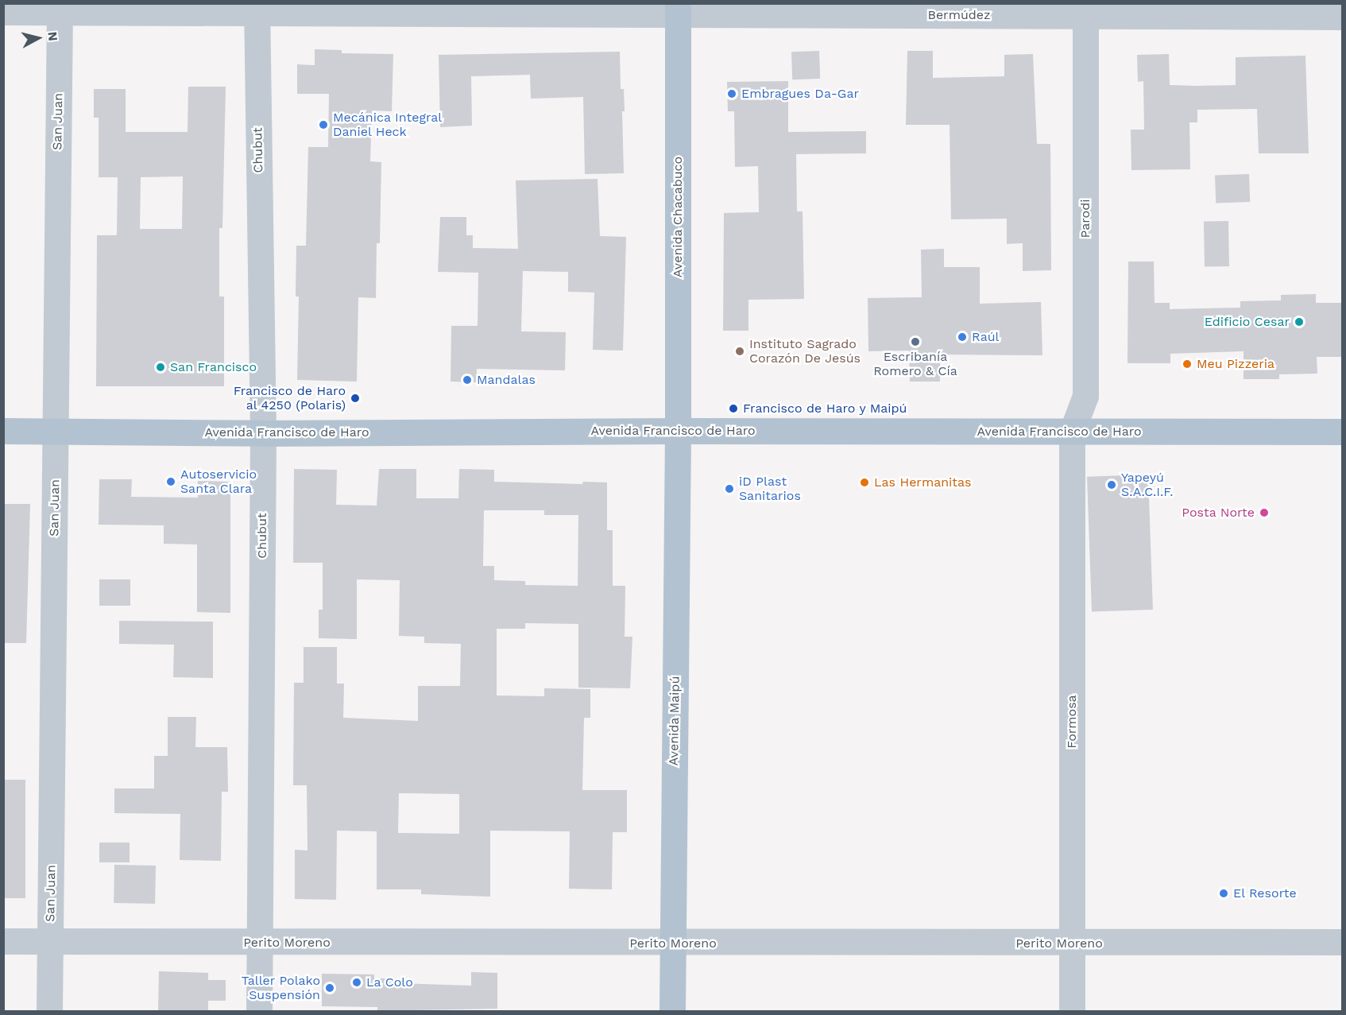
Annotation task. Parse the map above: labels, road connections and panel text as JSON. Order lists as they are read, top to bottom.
{
  "streets": {
    "main road": ["Avenida Chacabuco", "Avenida Francisco de Haro", "Avenida Maipú"],
    "street": [
      "Bermúdez",
      "San Juan",
      "Chubut",
      "Parodi",
      "Formosa",
      "Perito Moreno"
    ]
  },
  "crossings": [
    ["Bermúdez", "San Juan"],
    ["Bermúdez", "Chubut"],
    ["Bermúdez", "Avenida Chacabuco"],
    ["Bermúdez", "Parodi"],
    ["San Juan", "Avenida Francisco de Haro"],
    ["San Juan", "Perito Moreno"],
    ["Chubut", "Avenida Francisco de Haro"],
    ["Chubut", "Perito Moreno"],
    ["Avenida Chacabuco", "Avenida Francisco de Haro"],
    ["Avenida Chacabuco", "Avenida Maipú"],
    ["Parodi", "Avenida Francisco de Haro"],
    ["Parodi", "Formosa"],
    ["Avenida Francisco de Haro", "Avenida Maipú"],
    ["Avenida Francisco de Haro", "Formosa"],
    ["Avenida Maipú", "Perito Moreno"],
    ["Formosa", "Perito Moreno"]
  ],
  "places": [
    "Embragues Da-Gar",
    "Mecánica Integral Daniel Heck",
    "Edificio Cesar",
    "Raúl",
    "Escribanía Romero & Cía",
    "Instituto Sagrado Corazón De Jesús",
    "Meu Pizzeria",
    "San Francisco",
    "Mandalas",
    "Francisco de Haro al 4250 (Polaris)",
    "Francisco de Haro y Maipú",
    "Autoservicio Santa Clara",
    "Las Hermanitas",
    "Yapeyú S.A.C.I.F.",
    "iD Plast Sanitarios",
    "Posta Norte",
    "El Resorte",
    "La Colo",
    "Taller Polako Suspensión"
  ],
  "north": "right"
}
